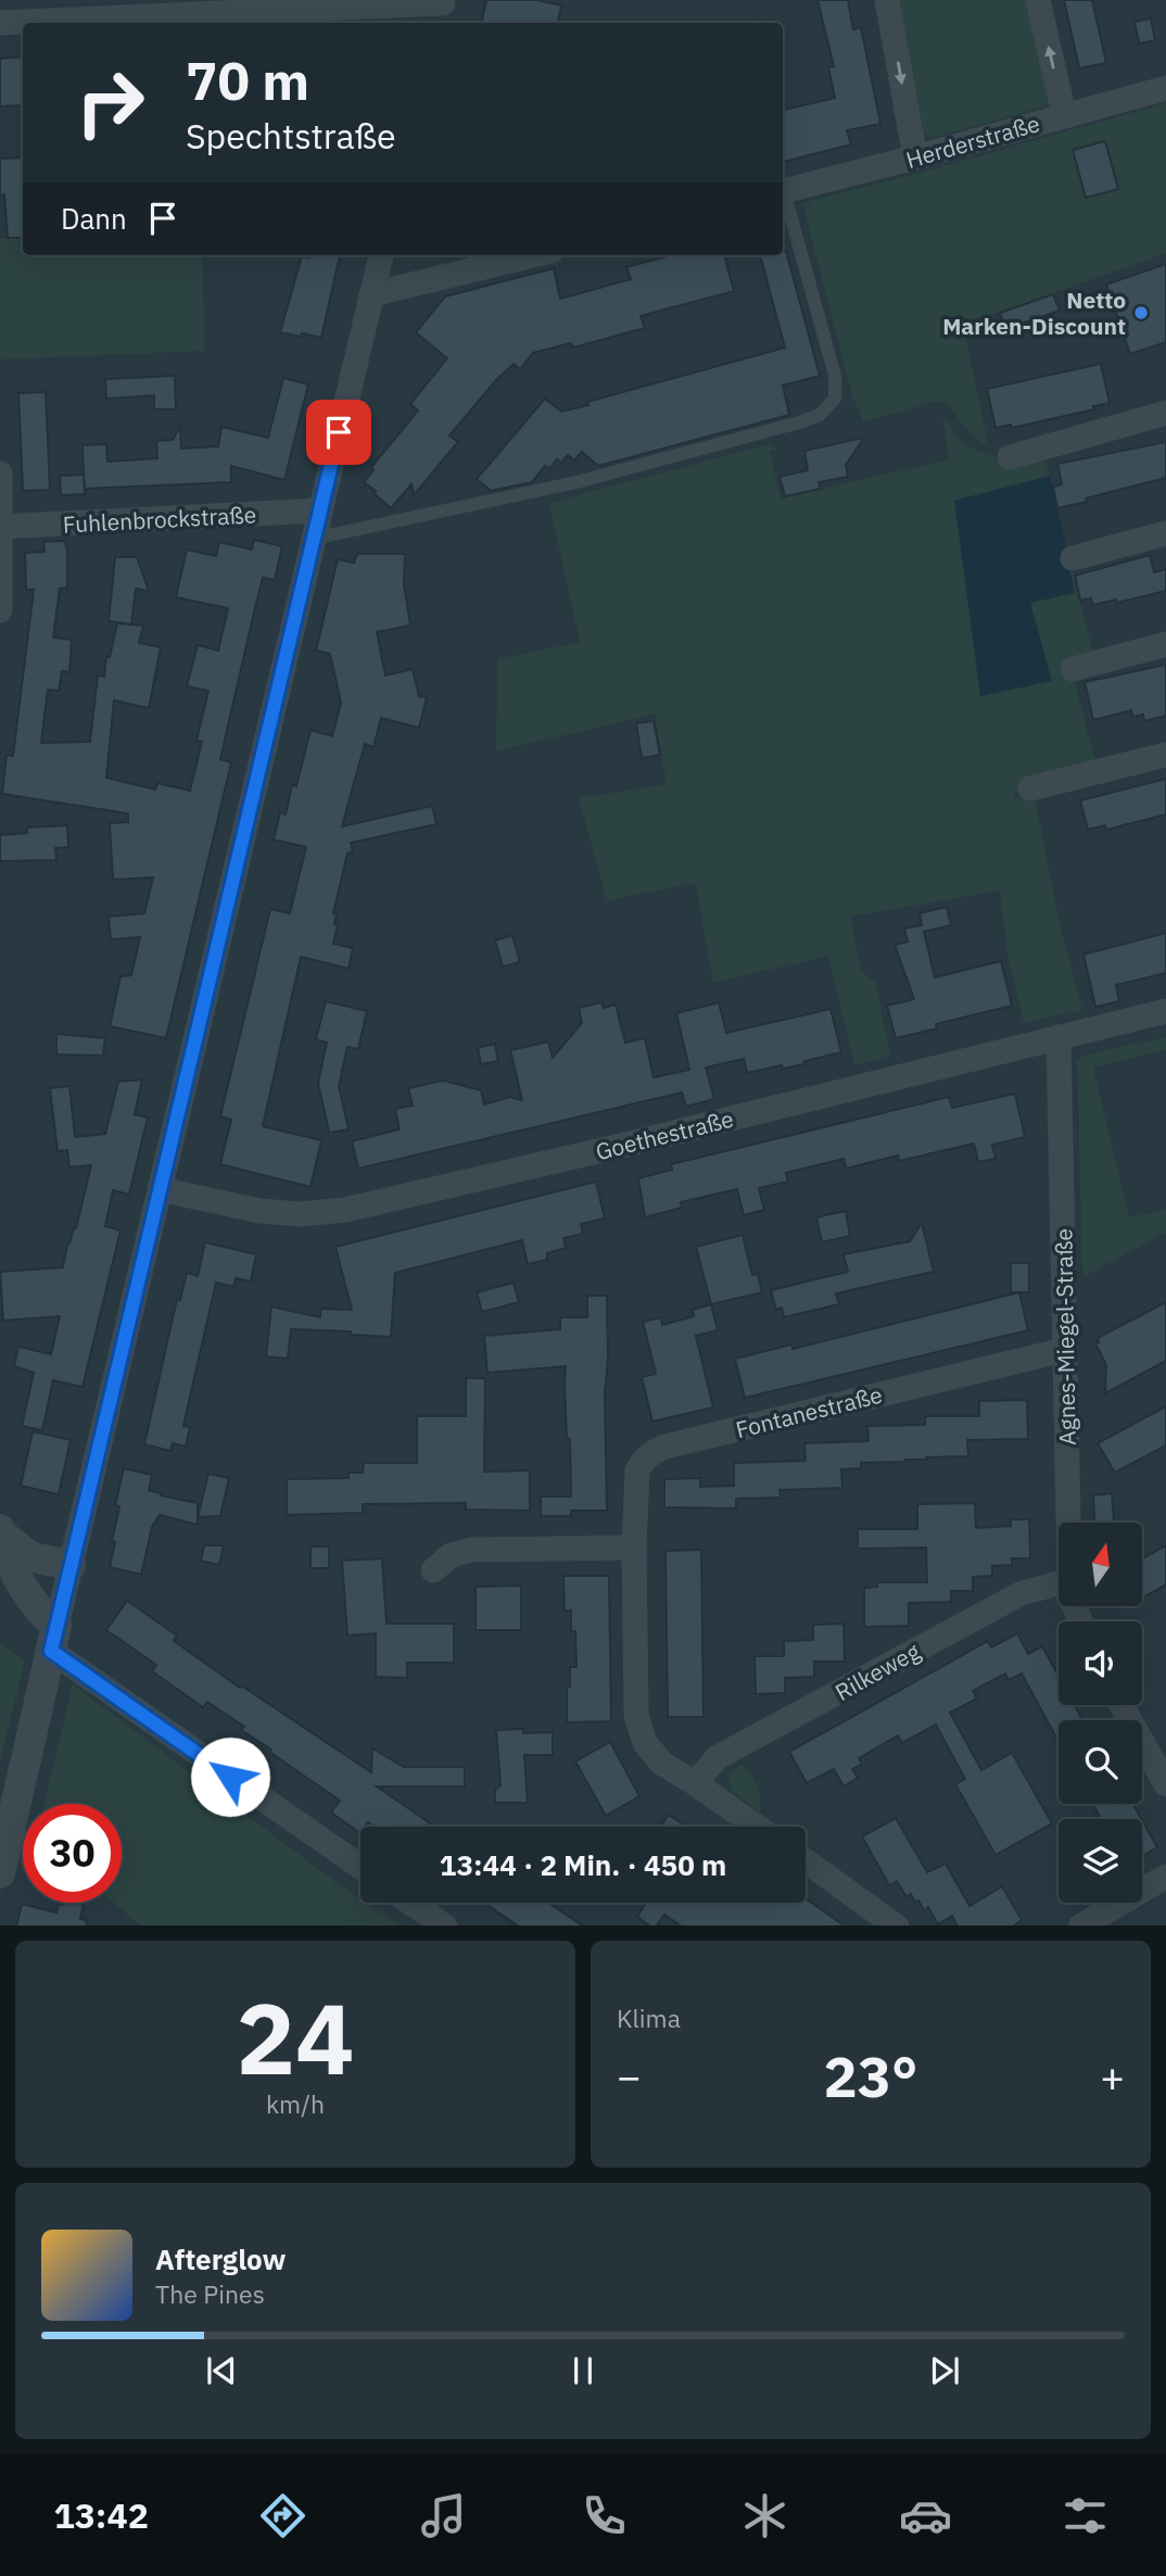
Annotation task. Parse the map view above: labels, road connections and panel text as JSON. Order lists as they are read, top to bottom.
{
  "streets": {
    "street": [
      "Herderstraße",
      "Fuhlenbrockstraße",
      "Goethestraße",
      "Agnes-Miegel-Straße",
      "Fontanestraße",
      "Rilkeweg"
    ]
  },
  "crossings": [
    ["Goethestraße", "Agnes-Miegel-Straße"],
    ["Agnes-Miegel-Straße", "Fontanestraße"],
    ["Fontanestraße", "Rilkeweg"]
  ],
  "places": ["Netto Marken-Discount"],
  "north": "top",
  "page": {
    "turn": ["70 m", "Spechtstraße"],
    "then": "Dann",
    "limit": "30",
    "trip": "13:44 · 2 Min. · 450 m",
    "tile": [
      ["24", "km/h"],
      "Klima"
    ],
    "heat": ["−", "23°", "+"],
    "song": ["Afterglow", "The Pines"],
    "tabs": "13:42"
  }
}
